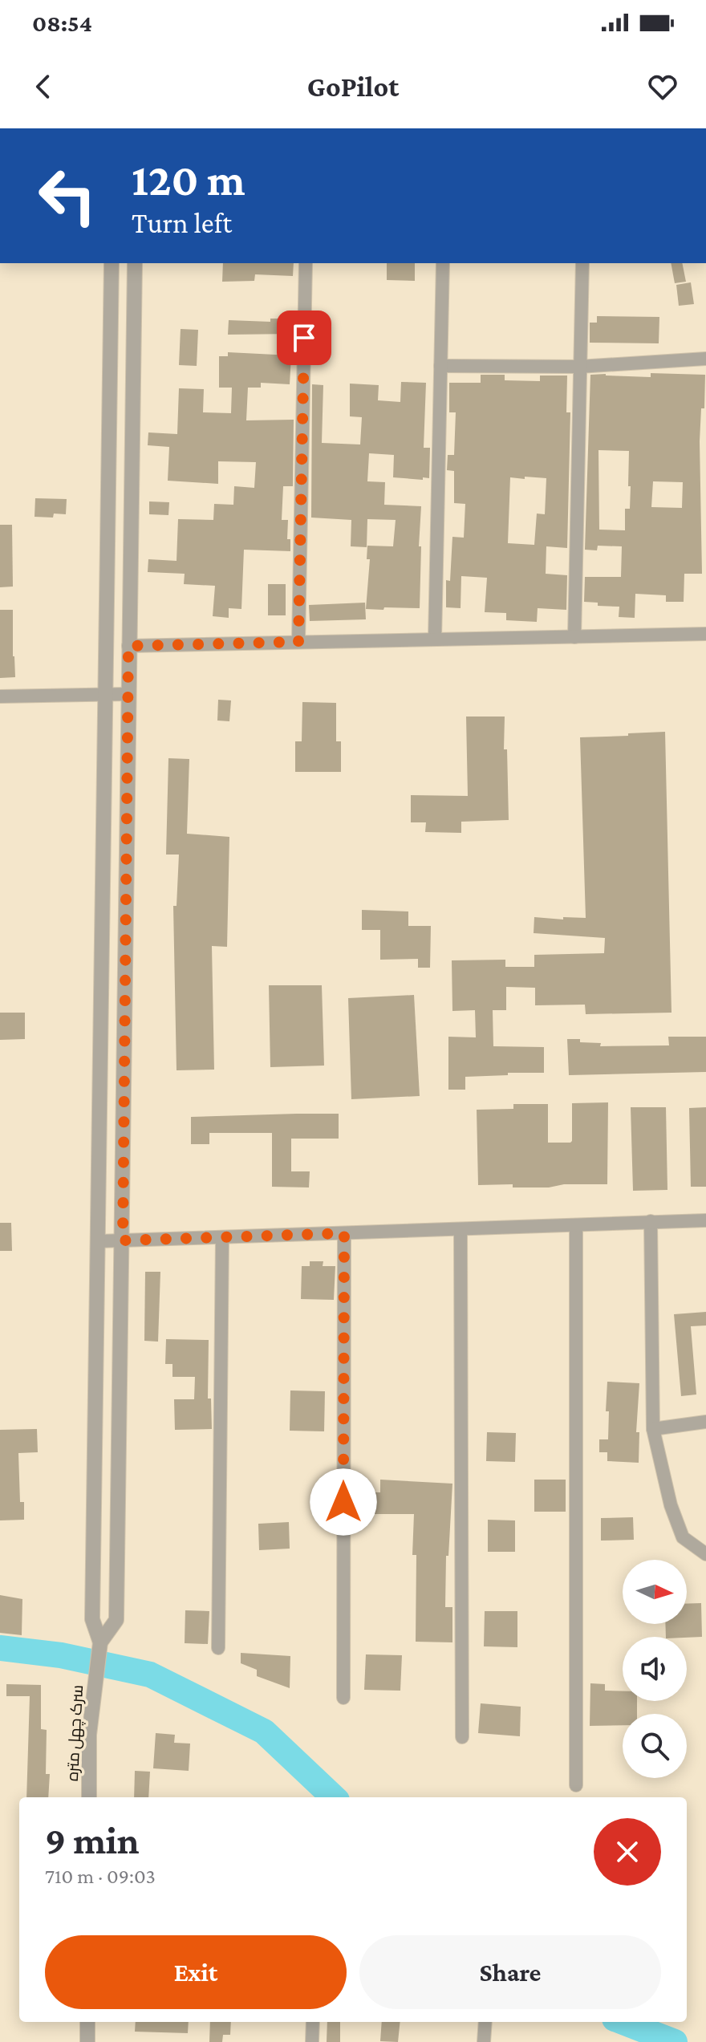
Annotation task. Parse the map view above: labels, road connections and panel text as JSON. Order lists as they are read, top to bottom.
{
  "streets": {
    "street": ["سرک چهل متره"]
  },
  "north": "right",
  "page": {
    "status": "08:54",
    "header": "GoPilot",
    "turn": ["120 m", "Turn left"],
    "heading": ["9 min", "710 m · 09:03"],
    "buttons": ["Exit", "Share"]
  }
}
